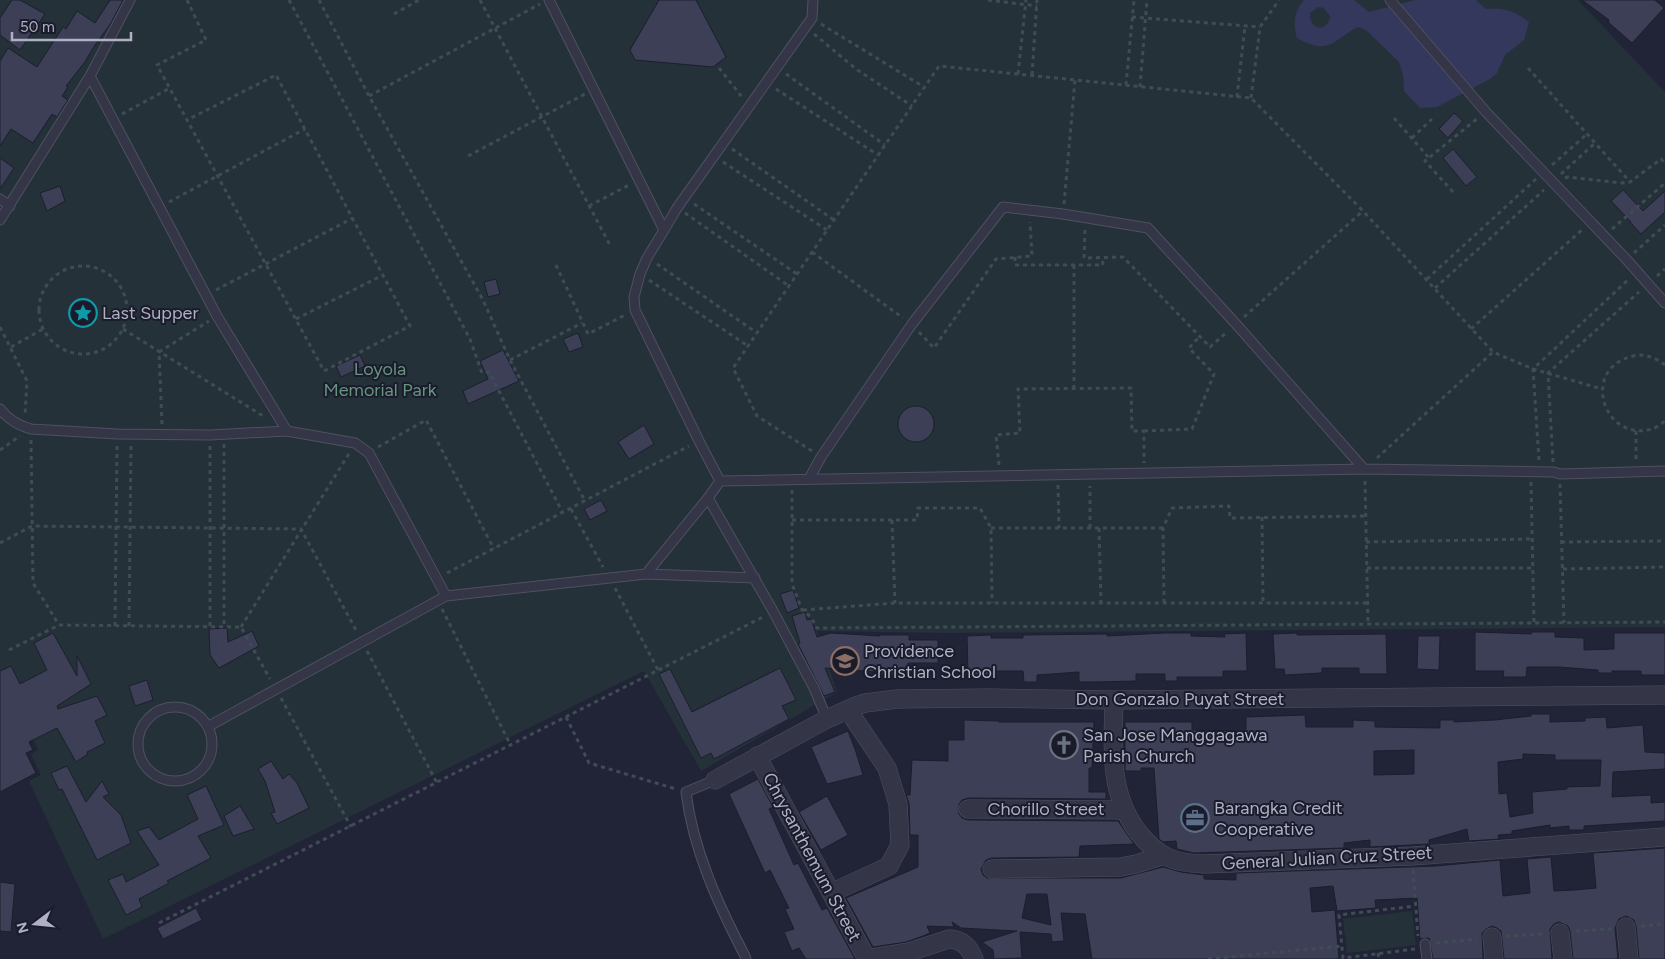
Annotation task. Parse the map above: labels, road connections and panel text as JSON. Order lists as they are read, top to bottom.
{
  "streets": {
    "street": [
      "Don Gonzalo Puyat Street",
      "Chorillo Street",
      "Chrysanthemum Street",
      "General Julian Cruz Street"
    ]
  },
  "crossings": [
    ["Don Gonzalo Puyat Street", "Chrysanthemum Street"],
    ["Don Gonzalo Puyat Street", "General Julian Cruz Street"],
    ["Chorillo Street", "General Julian Cruz Street"]
  ],
  "parks": ["Loyola Memorial Park"],
  "places": {
    "place": ["Last Supper"],
    "school or university": ["Providence Christian School"],
    "church": ["San Jose Manggagawa Parish Church"],
    "office": ["Barangka Credit Cooperative"]
  },
  "scale_bar": "50 m",
  "north": "left"
}
